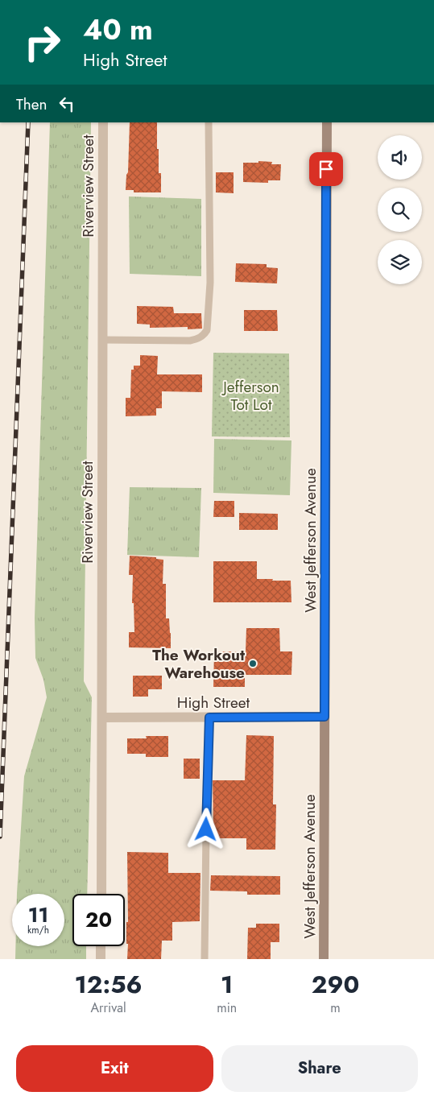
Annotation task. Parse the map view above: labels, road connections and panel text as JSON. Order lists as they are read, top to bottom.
{
  "streets": {
    "main road": ["West Jefferson Avenue"],
    "street": ["Riverview Street", "High Street"]
  },
  "crossings": [
    ["Riverview Street", "High Street"],
    ["West Jefferson Avenue", "High Street"]
  ],
  "parks": ["Jefferson Tot Lot"],
  "places": ["The Workout Warehouse"],
  "page": {
    "turn": ["40 m", "High Street"],
    "then": "Then",
    "speed": "11 km/h",
    "limit": "20",
    "eta": [
      "12:56",
      "Arrival",
      "1",
      "min",
      "290",
      "m"
    ],
    "buttons": ["Exit", "Share"]
  }
}
